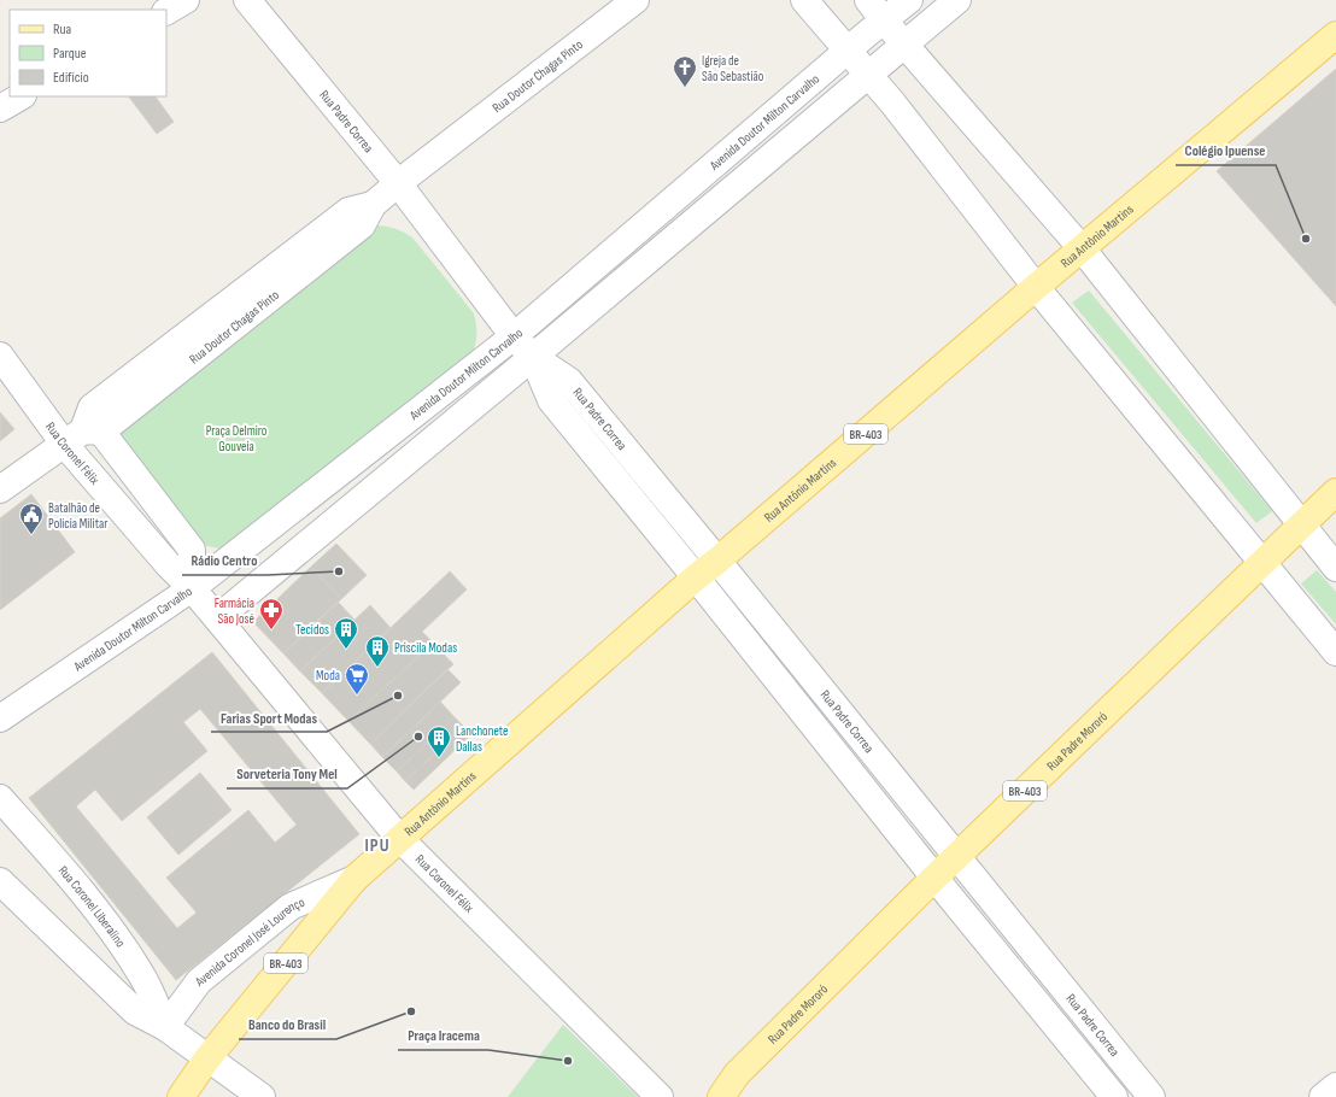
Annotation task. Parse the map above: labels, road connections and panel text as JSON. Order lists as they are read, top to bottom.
{
  "streets": {
    "main road": [
      "Rua Antônio Martins",
      "BR-403",
      "Rua Padre Mororó",
      "Avenida Coronel José Lourenço"
    ],
    "street": [
      "Rua Doutor Chagas Pinto",
      "Rua Padre Correa",
      "Avenida Doutor Milton Carvalho",
      "Rua Coronel Félix",
      "Rua Coronel Liberalino"
    ]
  },
  "crossings": [
    ["Rua Doutor Chagas Pinto", "Rua Padre Correa"],
    ["Rua Doutor Chagas Pinto", "Rua Coronel Félix"],
    ["Rua Padre Correa", "Avenida Doutor Milton Carvalho"],
    ["Rua Padre Correa", "Rua Antônio Martins"],
    ["Rua Padre Correa", "Rua Padre Mororó"],
    ["Avenida Doutor Milton Carvalho", "Rua Coronel Félix"],
    ["Rua Antônio Martins", "Rua Coronel Félix"],
    ["Rua Antônio Martins", "Avenida Coronel José Lourenço"],
    ["Rua Coronel Félix", "Avenida Coronel José Lourenço"],
    ["Rua Coronel Liberalino", "Avenida Coronel José Lourenço"]
  ],
  "districts": ["IPU"],
  "parks": ["Praça Delmiro Gouveia"],
  "places": {
    "church": ["Igreja de São Sebastião"],
    "other": [
      "Colégio Ipuense",
      "Rádio Centro",
      "Farias Sport Modas",
      "Sorveteria Tony Mel",
      "Banco do Brasil",
      "Praça Iracema"
    ],
    "public building": ["Batalhão de Polícia Militar"],
    "pharmacy": ["Farmácia São José"],
    "building": ["Tecidos", "Priscila Modas", "Lanchonete Dallas"],
    "supermarket": ["Moda"]
  },
  "legend": ["Rua", "Parque", "Edifício"]
}
